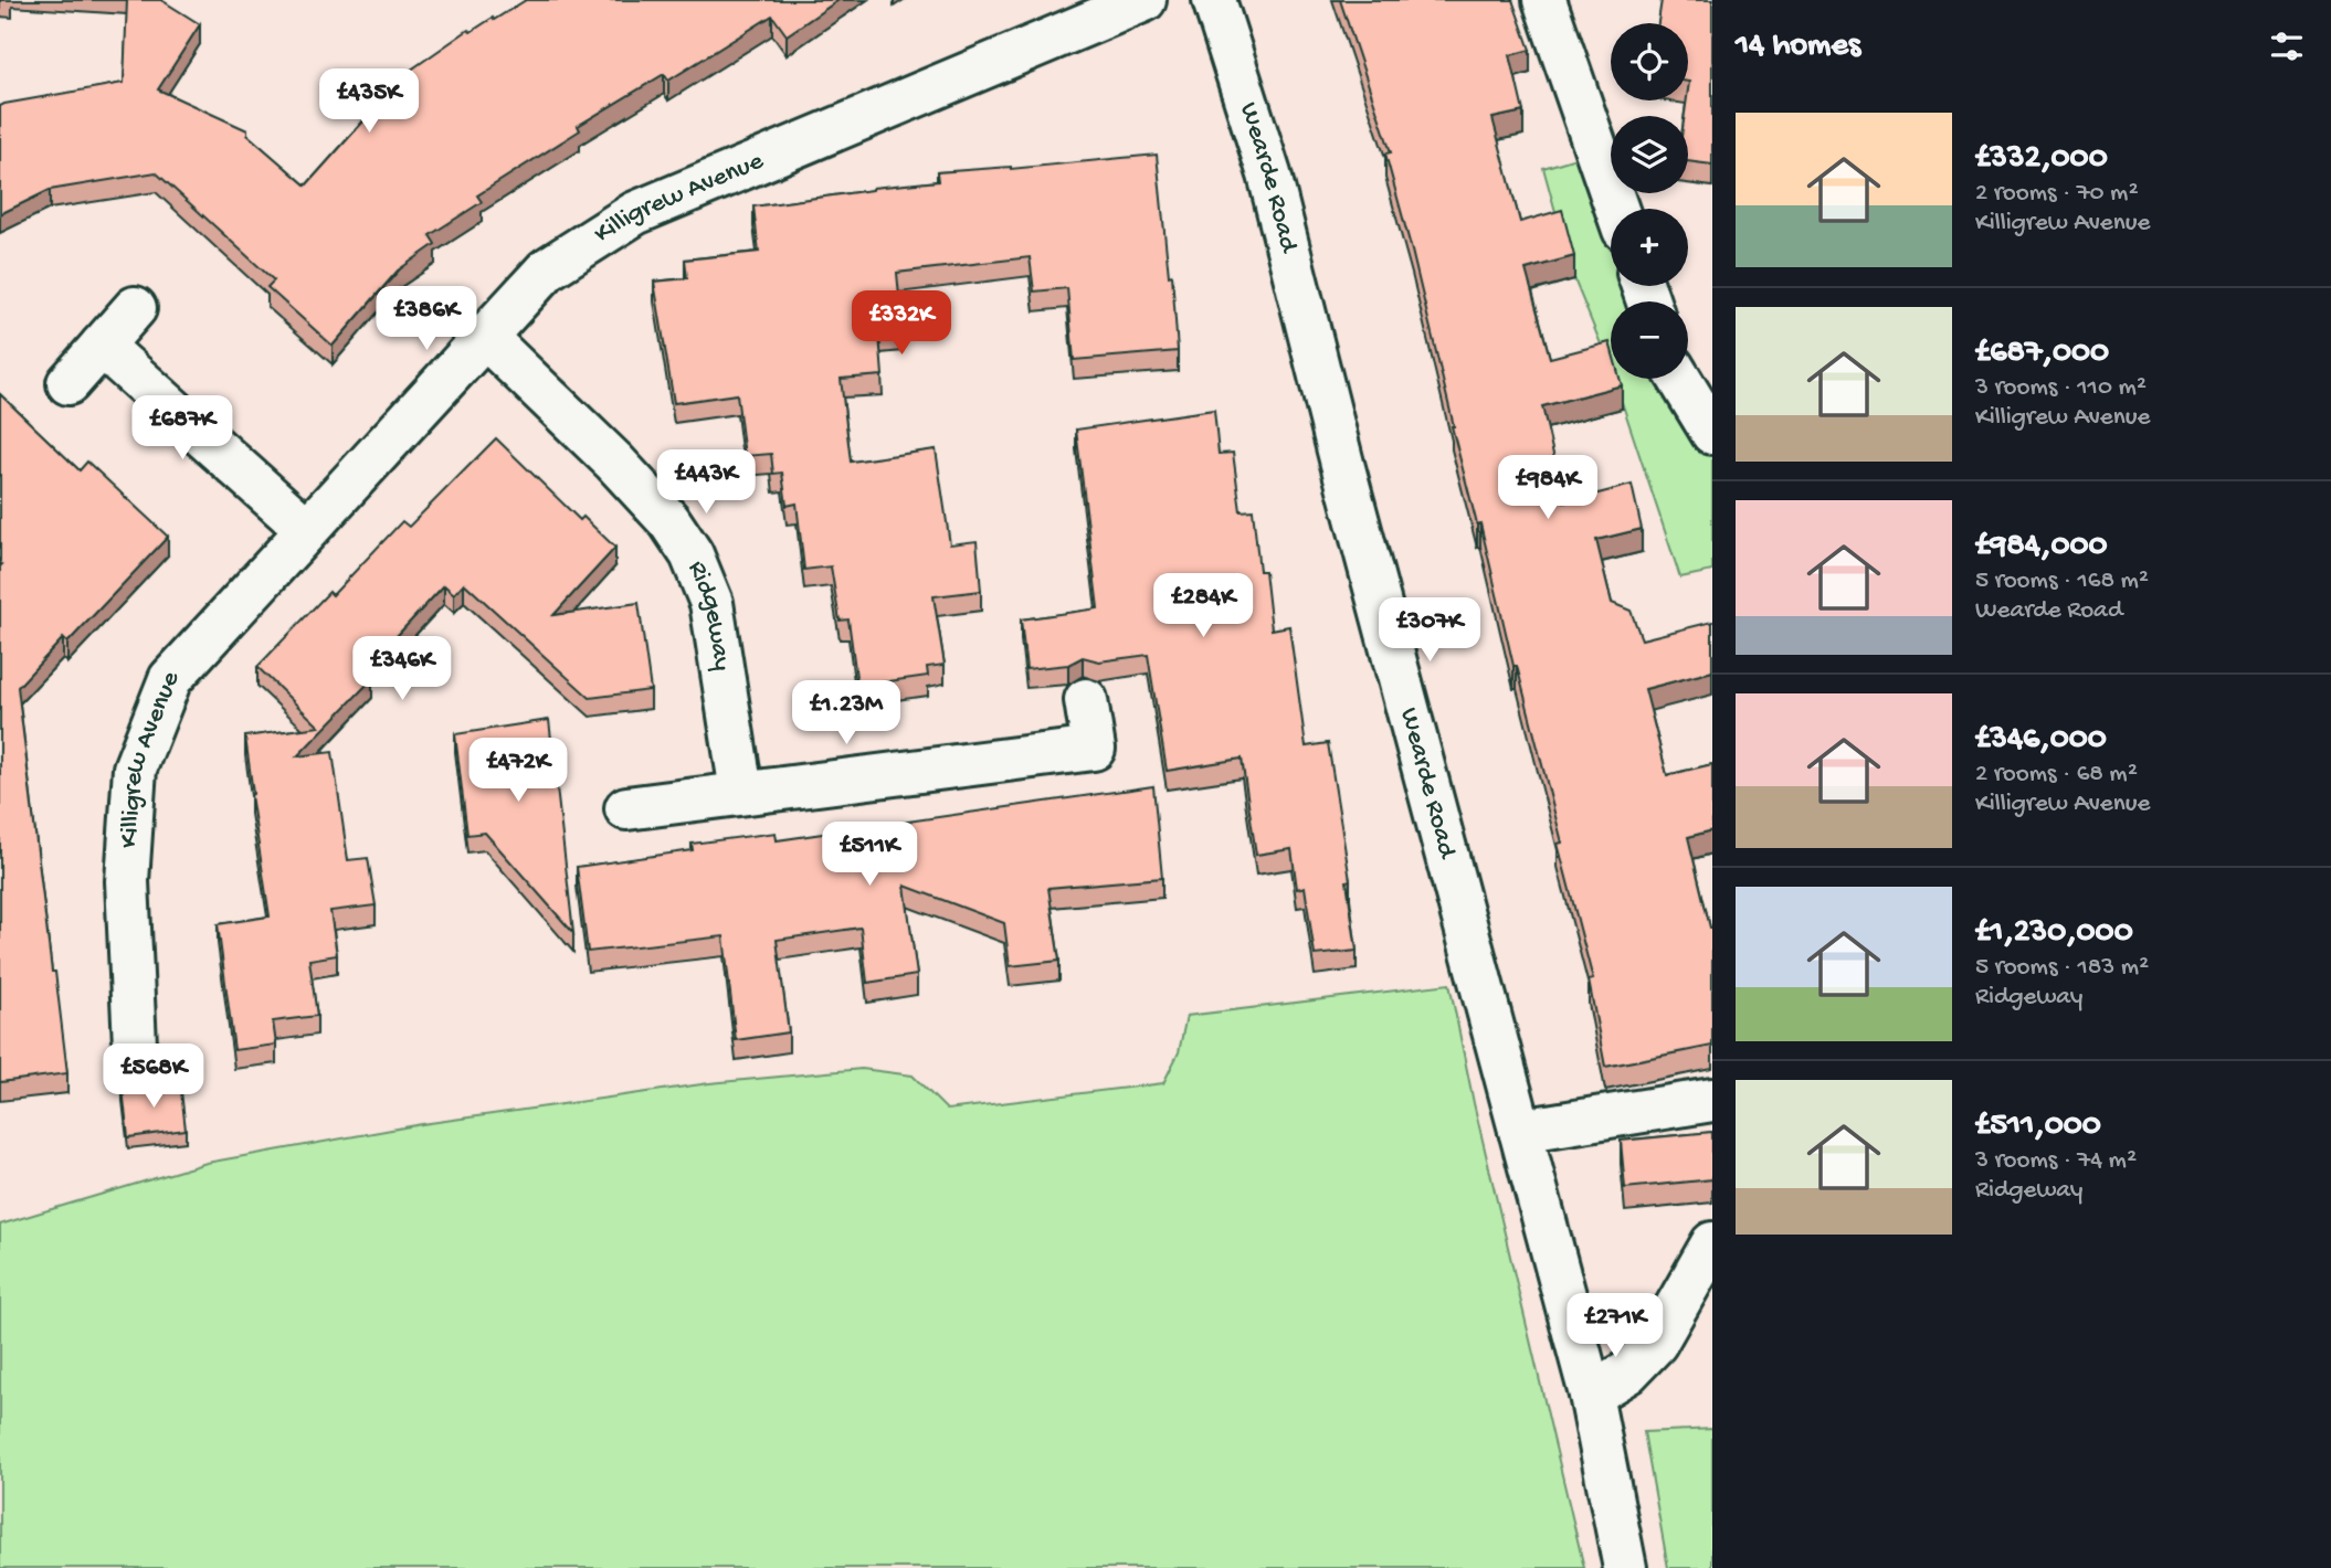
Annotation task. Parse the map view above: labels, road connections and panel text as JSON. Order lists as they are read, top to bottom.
{
  "streets": {
    "street": ["Wearde Road", "Killigrew Avenue", "Ridgeway"]
  },
  "crossings": [
    ["Killigrew Avenue", "Ridgeway"]
  ],
  "page": {
    "heading": "14 homes",
    "map_buttons": ["+", "−"],
    "price": [
      "£435K",
      "£386K",
      "£332K",
      "£687K",
      "£443K",
      "£984K",
      "£284K",
      "£307K",
      "£346K",
      "£1.23M",
      "£472K",
      "£511K",
      "£568K",
      "£271K"
    ],
    "list": [
      {
        "name": "£332,000",
        "note": "2 rooms · 70 m² · Killigrew Avenue"
      },
      {
        "name": "£687,000",
        "note": "3 rooms · 110 m² · Killigrew Avenue"
      },
      {
        "name": "£984,000",
        "note": "5 rooms · 168 m² · Wearde Road"
      },
      {
        "name": "£346,000",
        "note": "2 rooms · 68 m² · Killigrew Avenue"
      },
      {
        "name": "£1,230,000",
        "note": "5 rooms · 183 m² · Ridgeway"
      },
      {
        "name": "£511,000",
        "note": "3 rooms · 74 m² · Ridgeway"
      }
    ]
  }
}
